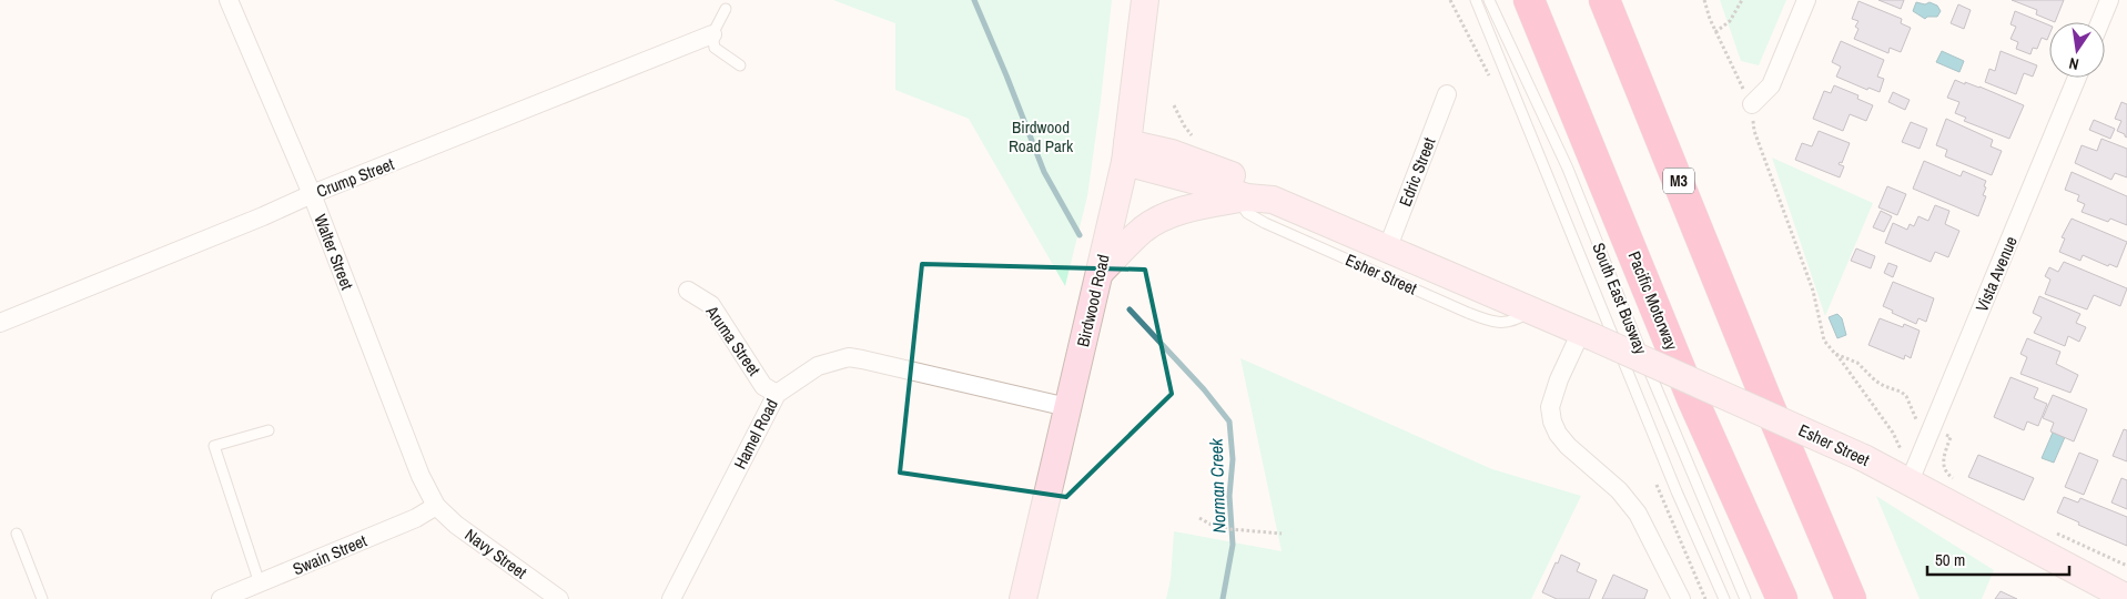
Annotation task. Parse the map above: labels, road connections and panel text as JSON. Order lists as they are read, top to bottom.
{
  "streets": {
    "highway": ["M3", "Pacific Motorway"],
    "main road": ["Esher Street", "Birdwood Road"],
    "street": [
      "Edric Street",
      "Crump Street",
      "Walter Street",
      "Vista Avenue",
      "Aruma Street",
      "Hamel Road",
      "Navy Street",
      "Swain Street"
    ],
    "lane": ["South East Busway"]
  },
  "crossings": [
    ["Edric Street", "Esher Street"],
    ["Crump Street", "Walter Street"],
    ["Walter Street", "Navy Street"],
    ["Walter Street", "Swain Street"],
    ["Esher Street", "Vista Avenue"],
    ["Birdwood Road", "Hamel Road"],
    ["Aruma Street", "Hamel Road"],
    ["Navy Street", "Swain Street"]
  ],
  "water": ["Norman Creek"],
  "parks": ["Birdwood Road Park"],
  "scale_bar": "50 m",
  "north": "bottom"
}
